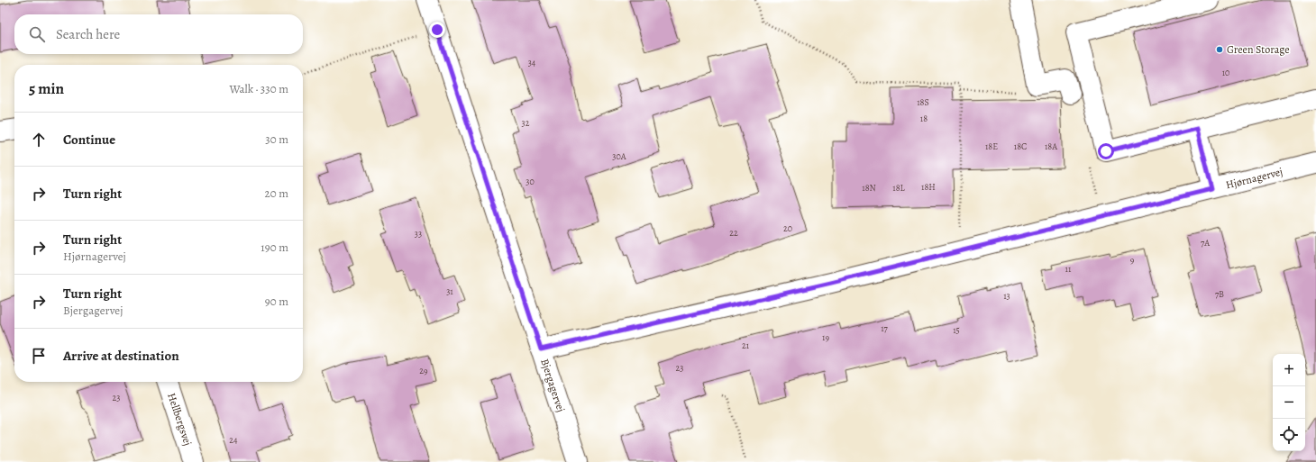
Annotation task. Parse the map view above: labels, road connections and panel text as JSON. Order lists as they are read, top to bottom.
{
  "streets": {
    "street": ["Hjørnagervej", "Bjergagervej", "Hellbergsvej"]
  },
  "crossings": [
    ["Hjørnagervej", "Bjergagervej"]
  ],
  "places": ["Green Storage"],
  "house_numbers": [
    "34",
    "10",
    "18S",
    "18",
    "32",
    "18E",
    "18C",
    "18A",
    "30A",
    "30",
    "18H",
    "18N",
    "18L",
    "20",
    "22",
    "33",
    "7A",
    "9",
    "11",
    "31",
    "7B",
    "13",
    "17",
    "15",
    "19",
    "21",
    "23",
    "29",
    "23",
    "24"
  ],
  "page": {
    "search": "Search here",
    "heading": ["5 min", "Walk · 330 m"],
    "list": [
      ["Continue", "30 m"],
      ["Turn right", "20 m"],
      ["Turn right", "Hjørnagervej", "190 m"],
      ["Turn right", "Bjergagervej", "90 m"],
      "Arrive at destination"
    ],
    "map_buttons": ["+", "−"]
  }
}
